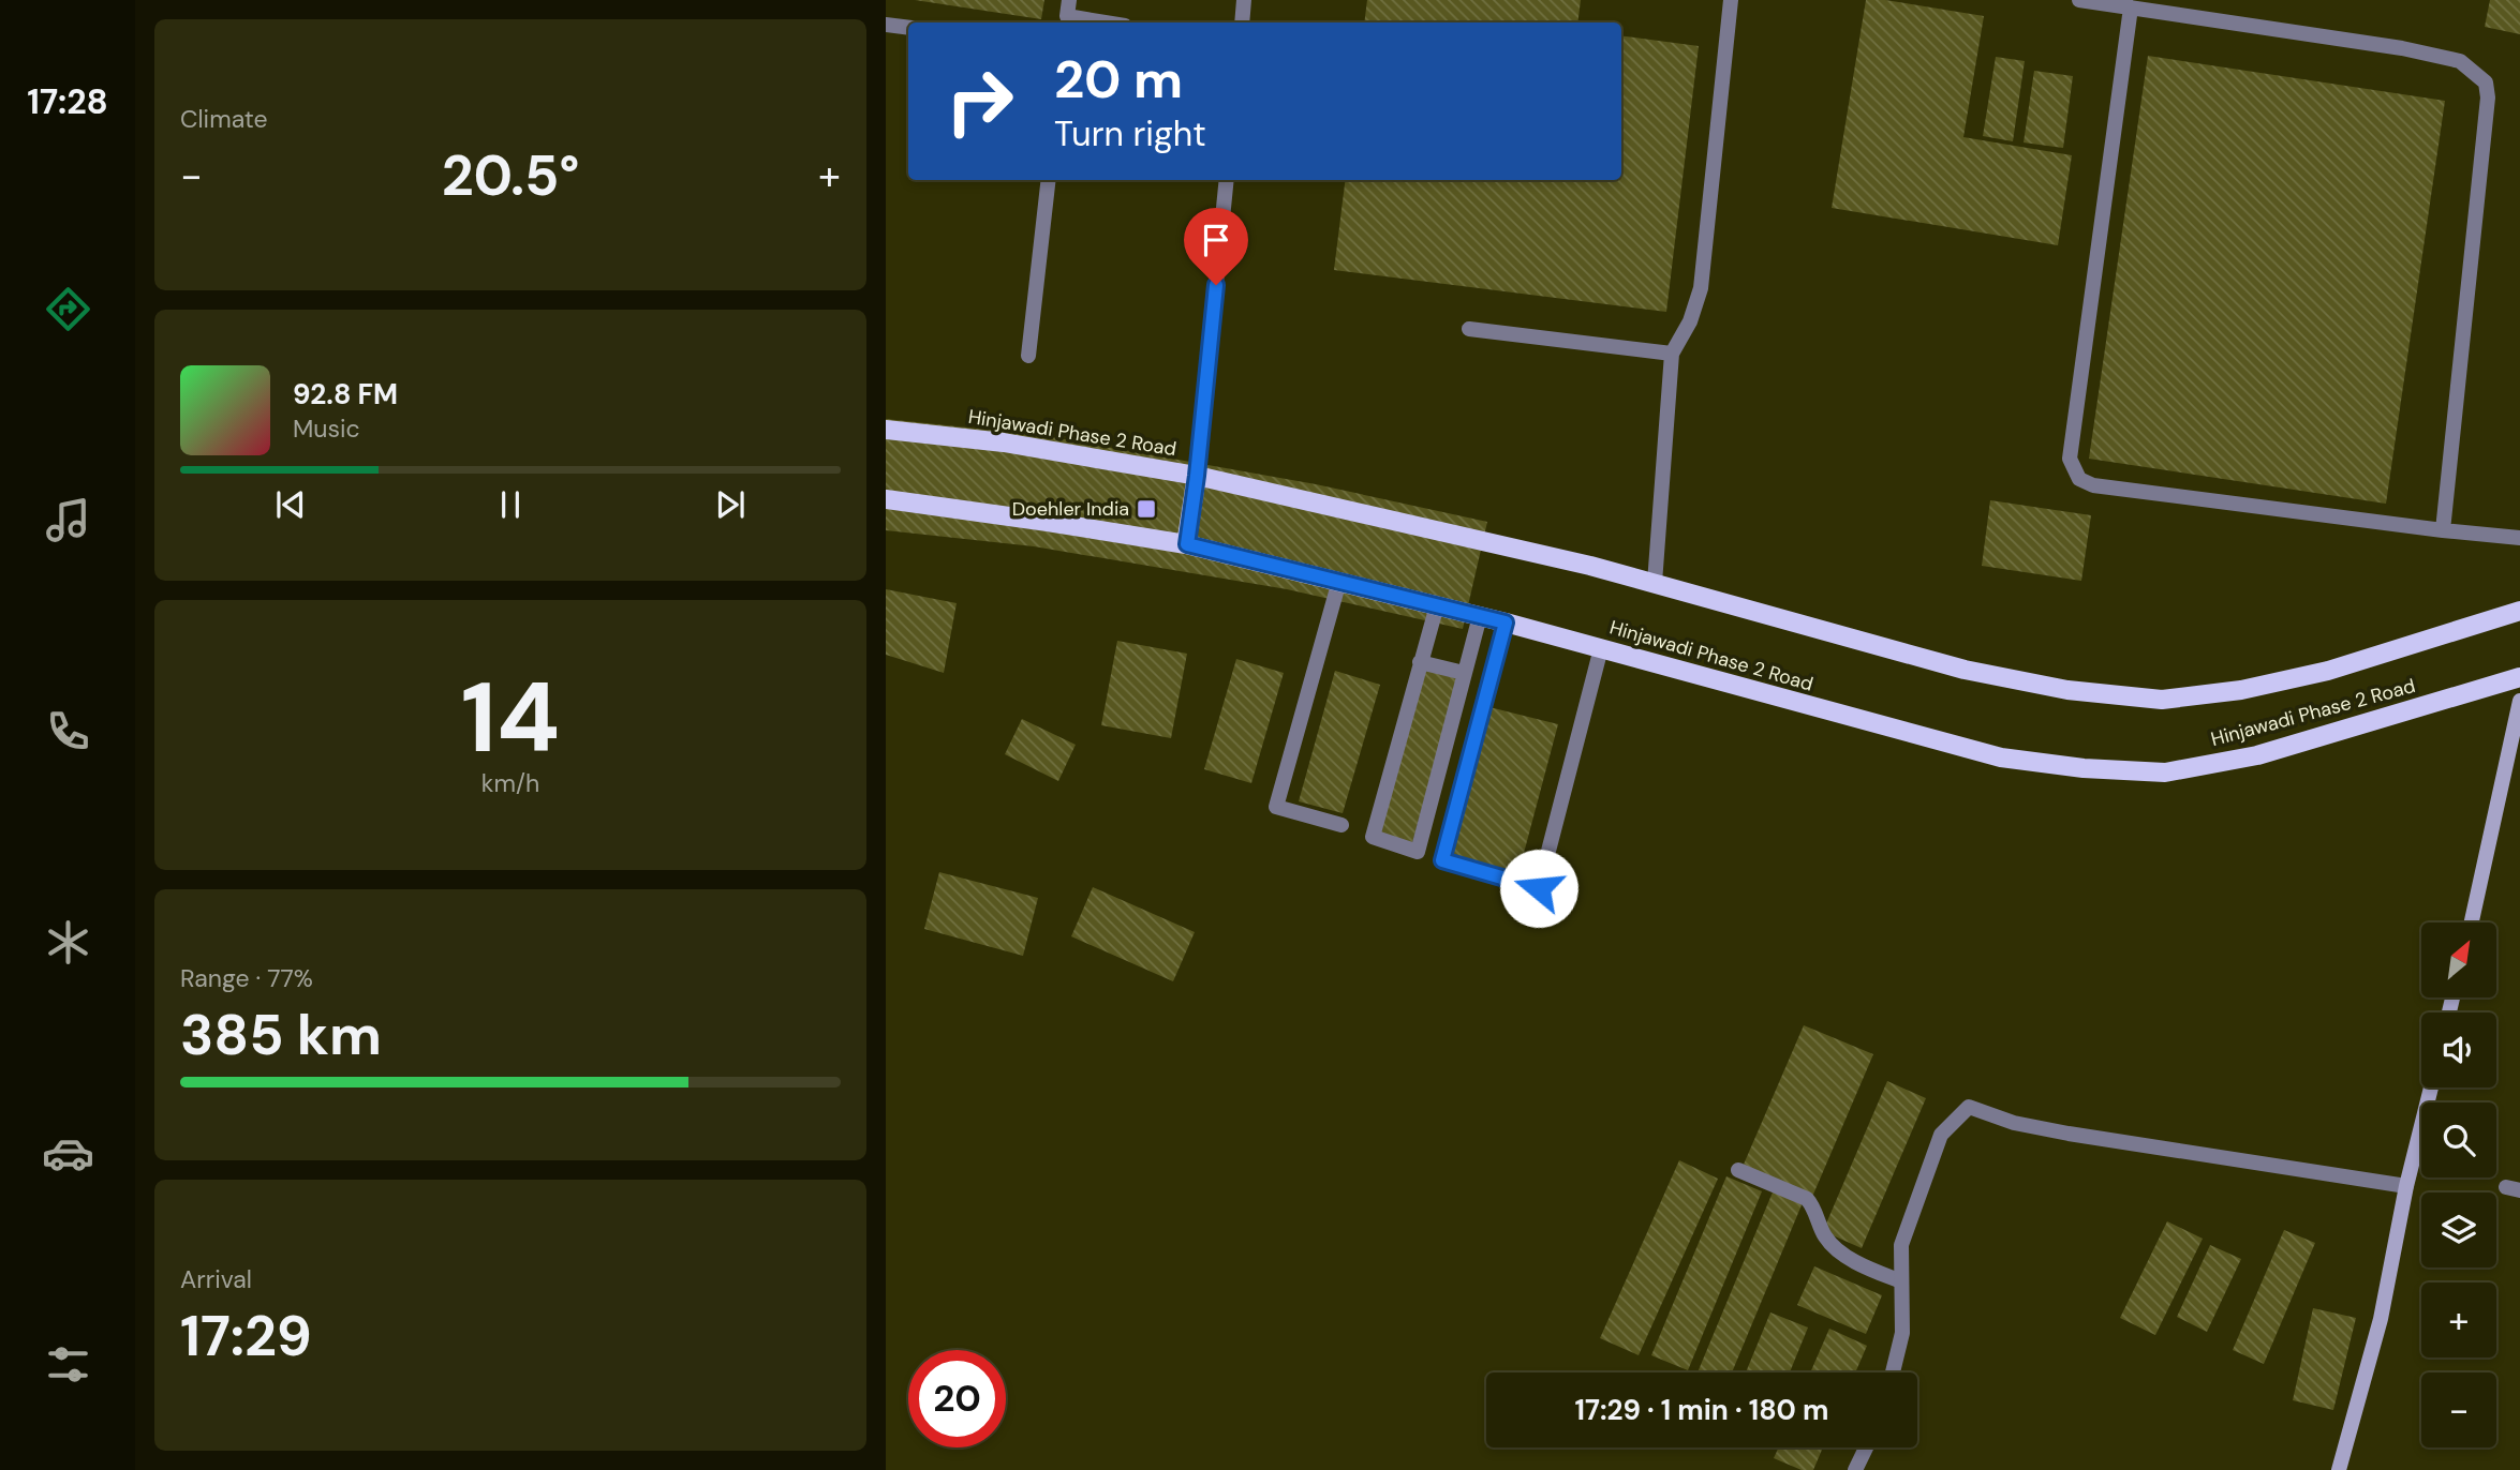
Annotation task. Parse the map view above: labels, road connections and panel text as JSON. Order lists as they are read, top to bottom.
{
  "streets": {
    "main road": ["Hinjawadi Phase 2 Road"]
  },
  "places": {
    "transit": ["Doehler India"]
  },
  "north": "top right",
  "page": {
    "tabs": "17:28",
    "tile": [
      "Climate",
      ["14", "km/h"],
      ["Range · 77%", "385 km"],
      ["Arrival", "17:29"]
    ],
    "turn": ["20 m", "Turn right"],
    "heat": ["−", "20.5°", "+"],
    "song": ["92.8 FM", "Music"],
    "map_buttons": ["+", "−"],
    "limit": "20",
    "trip": "17:29 · 1 min · 180 m"
  }
}
